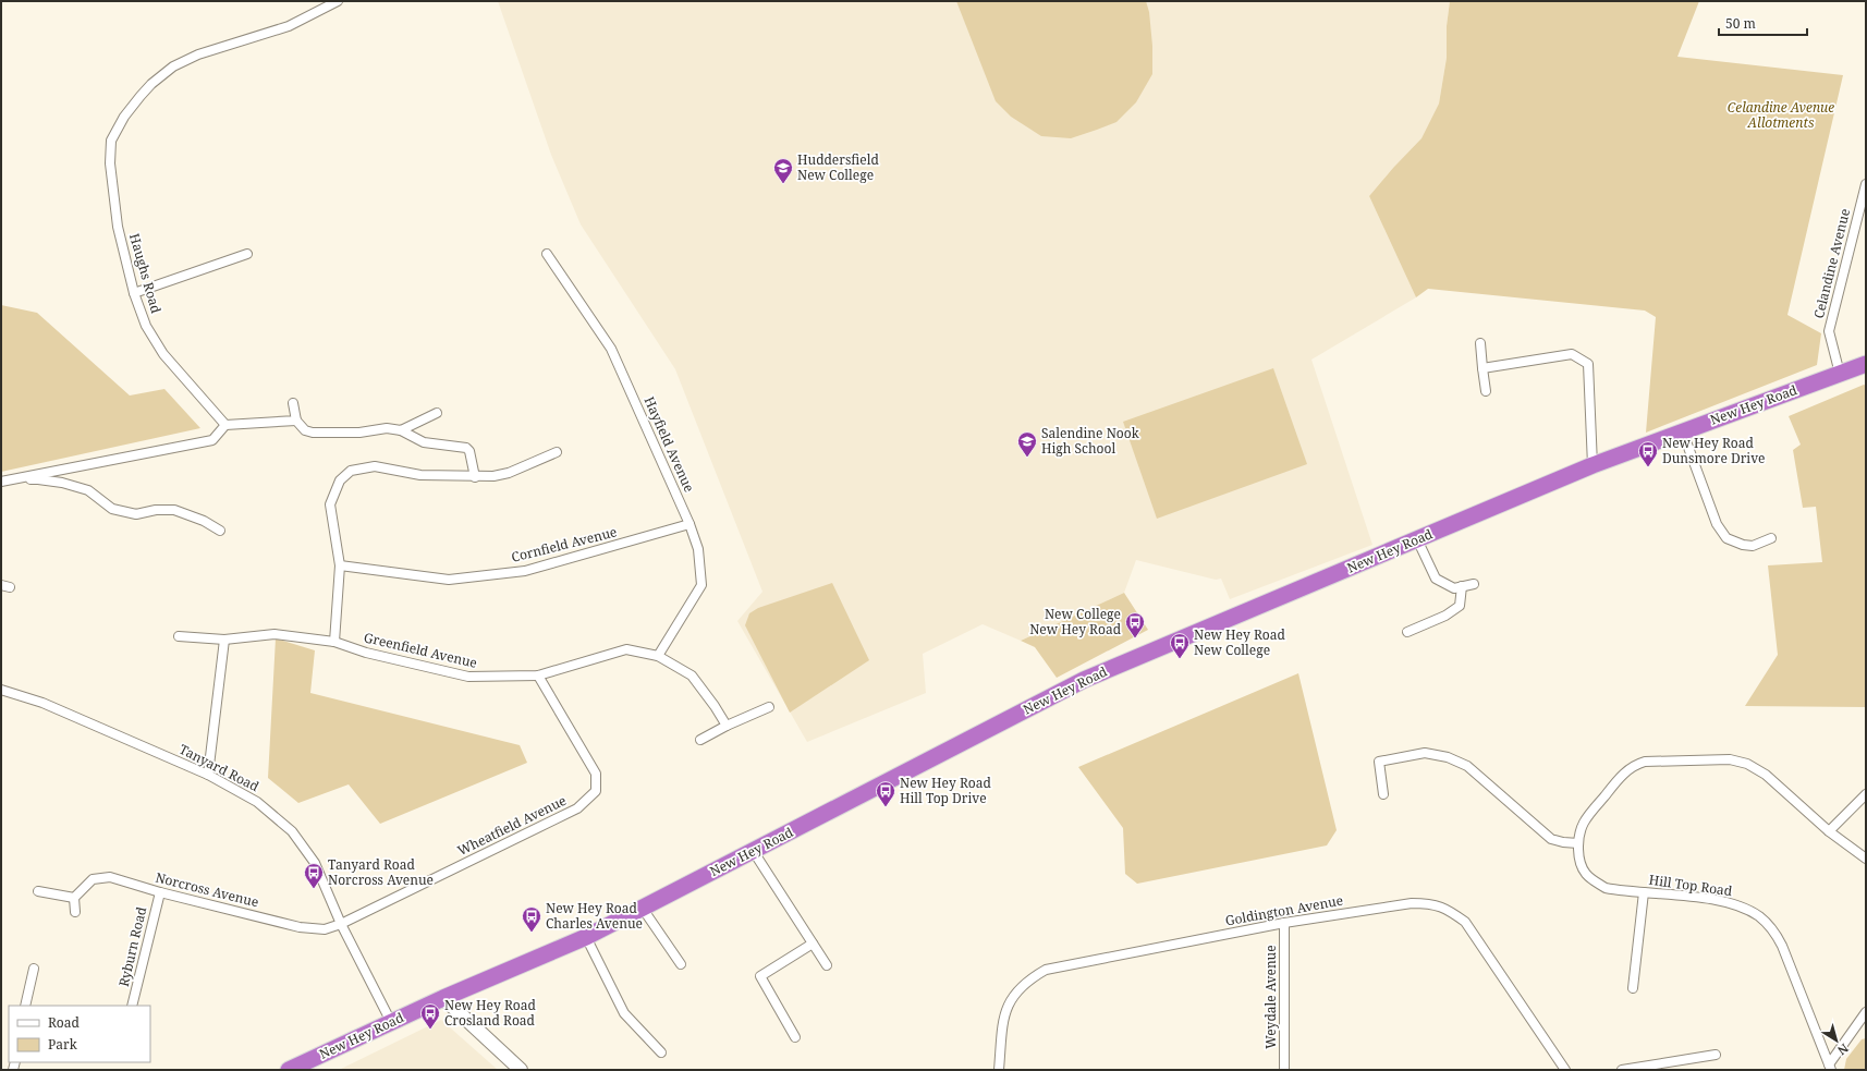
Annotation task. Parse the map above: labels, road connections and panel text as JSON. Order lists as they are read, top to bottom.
{
  "streets": {
    "highway": ["New Hey Road"],
    "street": [
      "Celandine Avenue",
      "Haughs Road",
      "Hayfield Avenue",
      "Cornfield Avenue",
      "Greenfield Avenue",
      "Tanyard Road",
      "Wheatfield Avenue",
      "Hill Top Road",
      "Norcross Avenue",
      "Goldington Avenue",
      "Ryburn Road",
      "Weydale Avenue"
    ]
  },
  "crossings": [
    ["Celandine Avenue", "New Hey Road"],
    ["New Hey Road", "Tanyard Road"],
    ["Hayfield Avenue", "Cornfield Avenue"],
    ["Hayfield Avenue", "Greenfield Avenue"],
    ["Greenfield Avenue", "Wheatfield Avenue"],
    ["Tanyard Road", "Wheatfield Avenue"],
    ["Tanyard Road", "Norcross Avenue"],
    ["Wheatfield Avenue", "Norcross Avenue"],
    ["Norcross Avenue", "Ryburn Road"],
    ["Goldington Avenue", "Weydale Avenue"]
  ],
  "parks": ["Celandine Avenue Allotments"],
  "places": {
    "school or university": ["Huddersfield New College", "Salendine Nook High School"],
    "bus stop": [
      "New Hey Road Dunsmore Drive",
      "New College New Hey Road",
      "New Hey Road New College",
      "New Hey Road Hill Top Drive",
      "Tanyard Road Norcross Avenue",
      "New Hey Road Charles Avenue",
      "New Hey Road Crosland Road"
    ]
  },
  "legend": ["Road", "Park"],
  "scale_bar": "50 m",
  "north": "bottom right"
}
